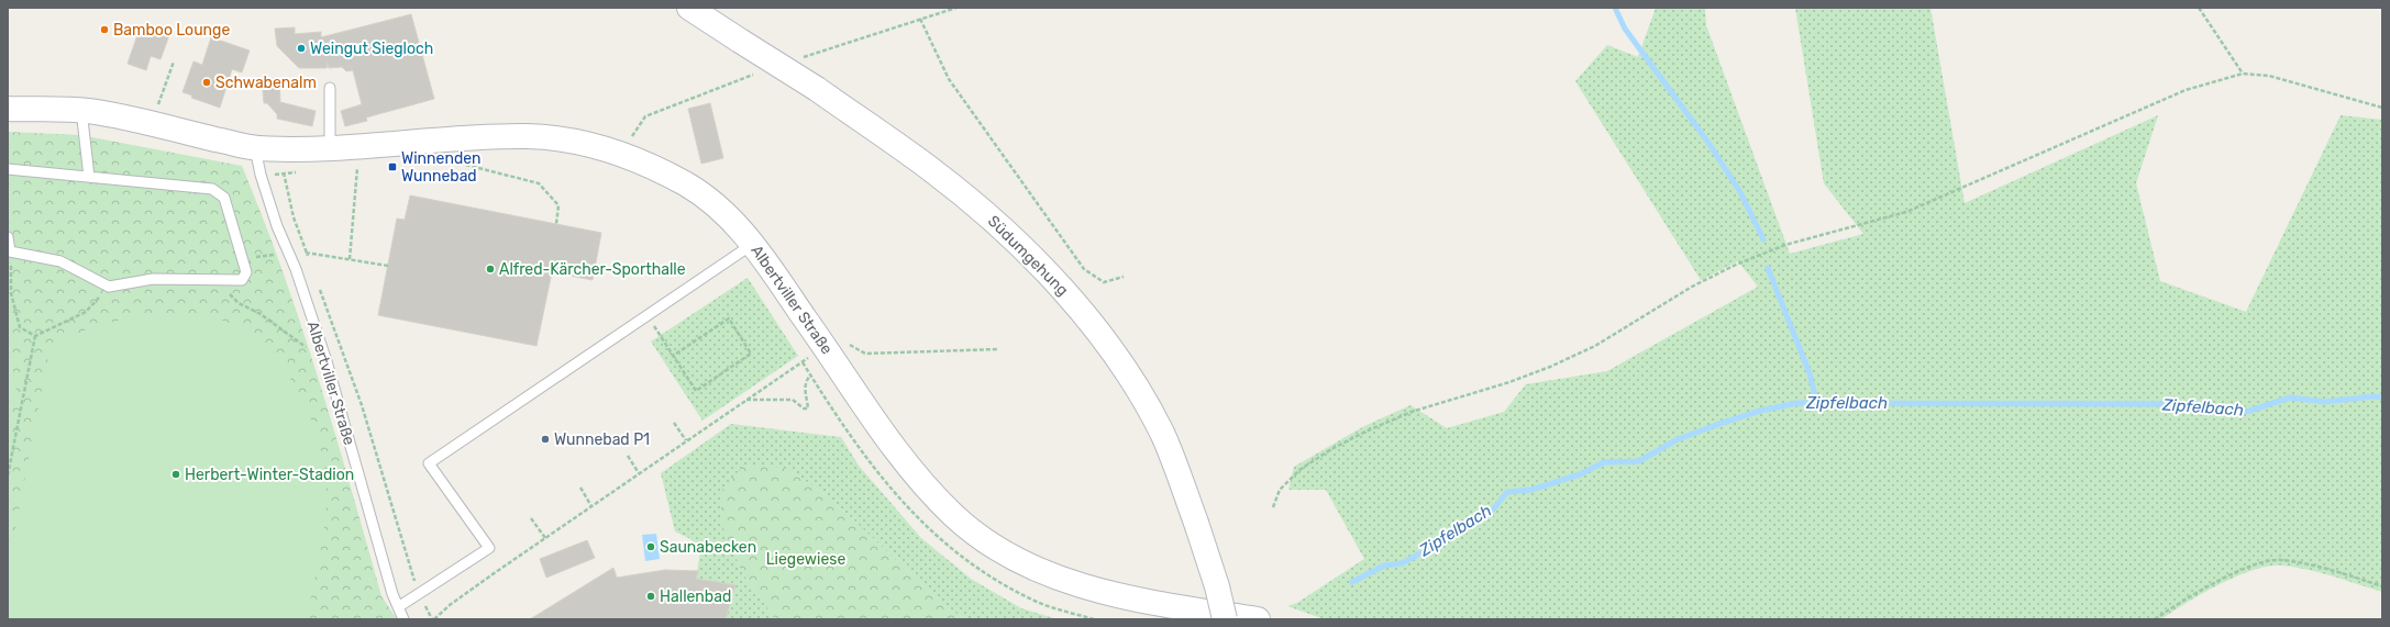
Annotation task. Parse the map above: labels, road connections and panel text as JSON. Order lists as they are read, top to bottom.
{
  "streets": {
    "street": ["Südumgehung", "Albertviller Straße"]
  },
  "water": ["Zipfelbach"],
  "parks": ["Liegewiese"],
  "places": {
    "other": [
      "Bamboo Lounge",
      "Weingut Siegloch",
      "Schwabenalm",
      "Alfred-Kärcher-Sporthalle",
      "Wunnebad P1",
      "Herbert-Winter-Stadion",
      "Saunabecken",
      "Hallenbad"
    ],
    "transit": ["Winnenden Wunnebad"]
  }
}
